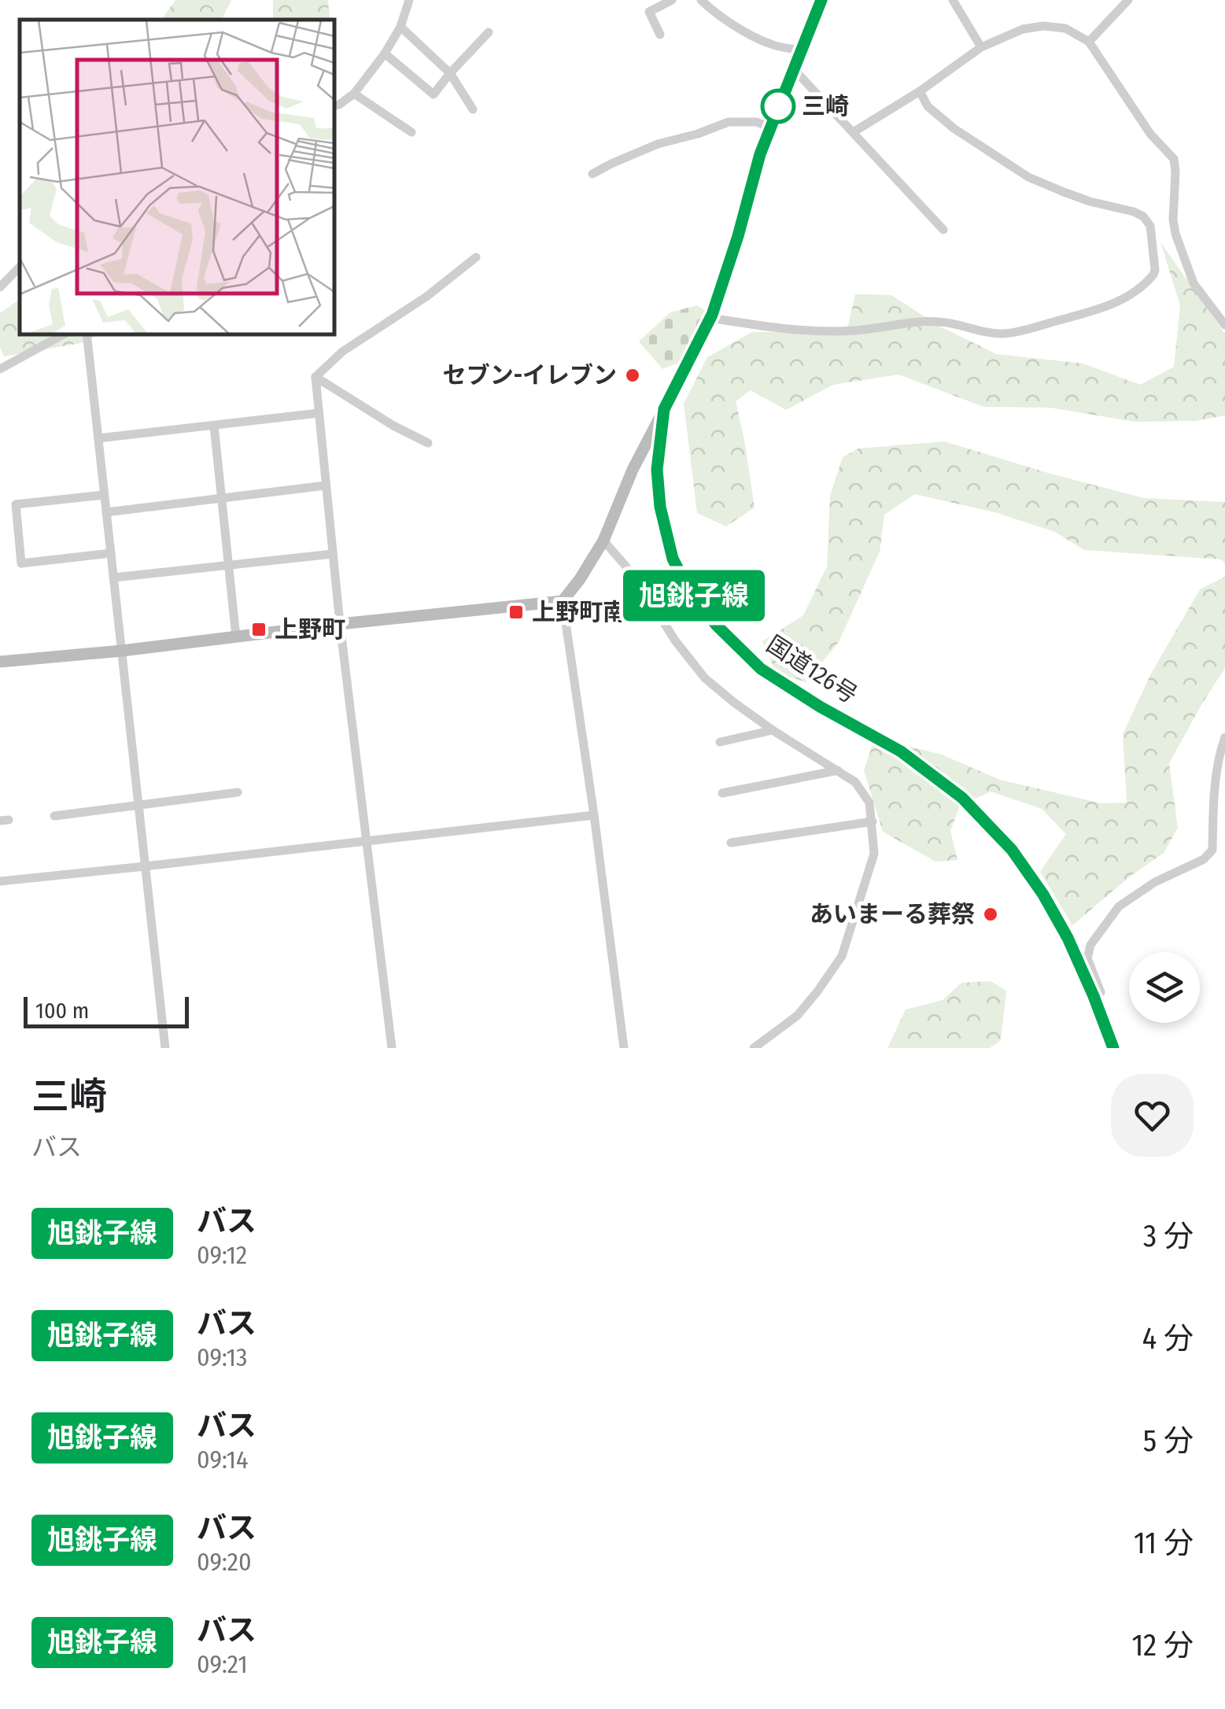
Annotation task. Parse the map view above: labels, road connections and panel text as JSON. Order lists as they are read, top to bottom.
{
  "streets": {
    "highway": ["国道126号"]
  },
  "places": {
    "other": ["三崎", "セブン-イレブン", "あいまーる葬祭"],
    "transit": ["上野町南", "上野町"]
  },
  "lines": ["bus line 旭銚子線"],
  "scale_bar": "100 m",
  "page": {
    "on_map": "旭銚子線",
    "scale": "100 m",
    "heading": ["三崎", "バス"],
    "list": [
      {
        "mark": "旭銚子線",
        "name": "バス",
        "note": "09:12",
        "value": "3 分"
      },
      {
        "mark": "旭銚子線",
        "name": "バス",
        "note": "09:13",
        "value": "4 分"
      },
      {
        "mark": "旭銚子線",
        "name": "バス",
        "note": "09:14",
        "value": "5 分"
      },
      {
        "mark": "旭銚子線",
        "name": "バス",
        "note": "09:20",
        "value": "11 分"
      },
      {
        "mark": "旭銚子線",
        "name": "バス",
        "note": "09:21",
        "value": "12 分"
      }
    ]
  }
}
